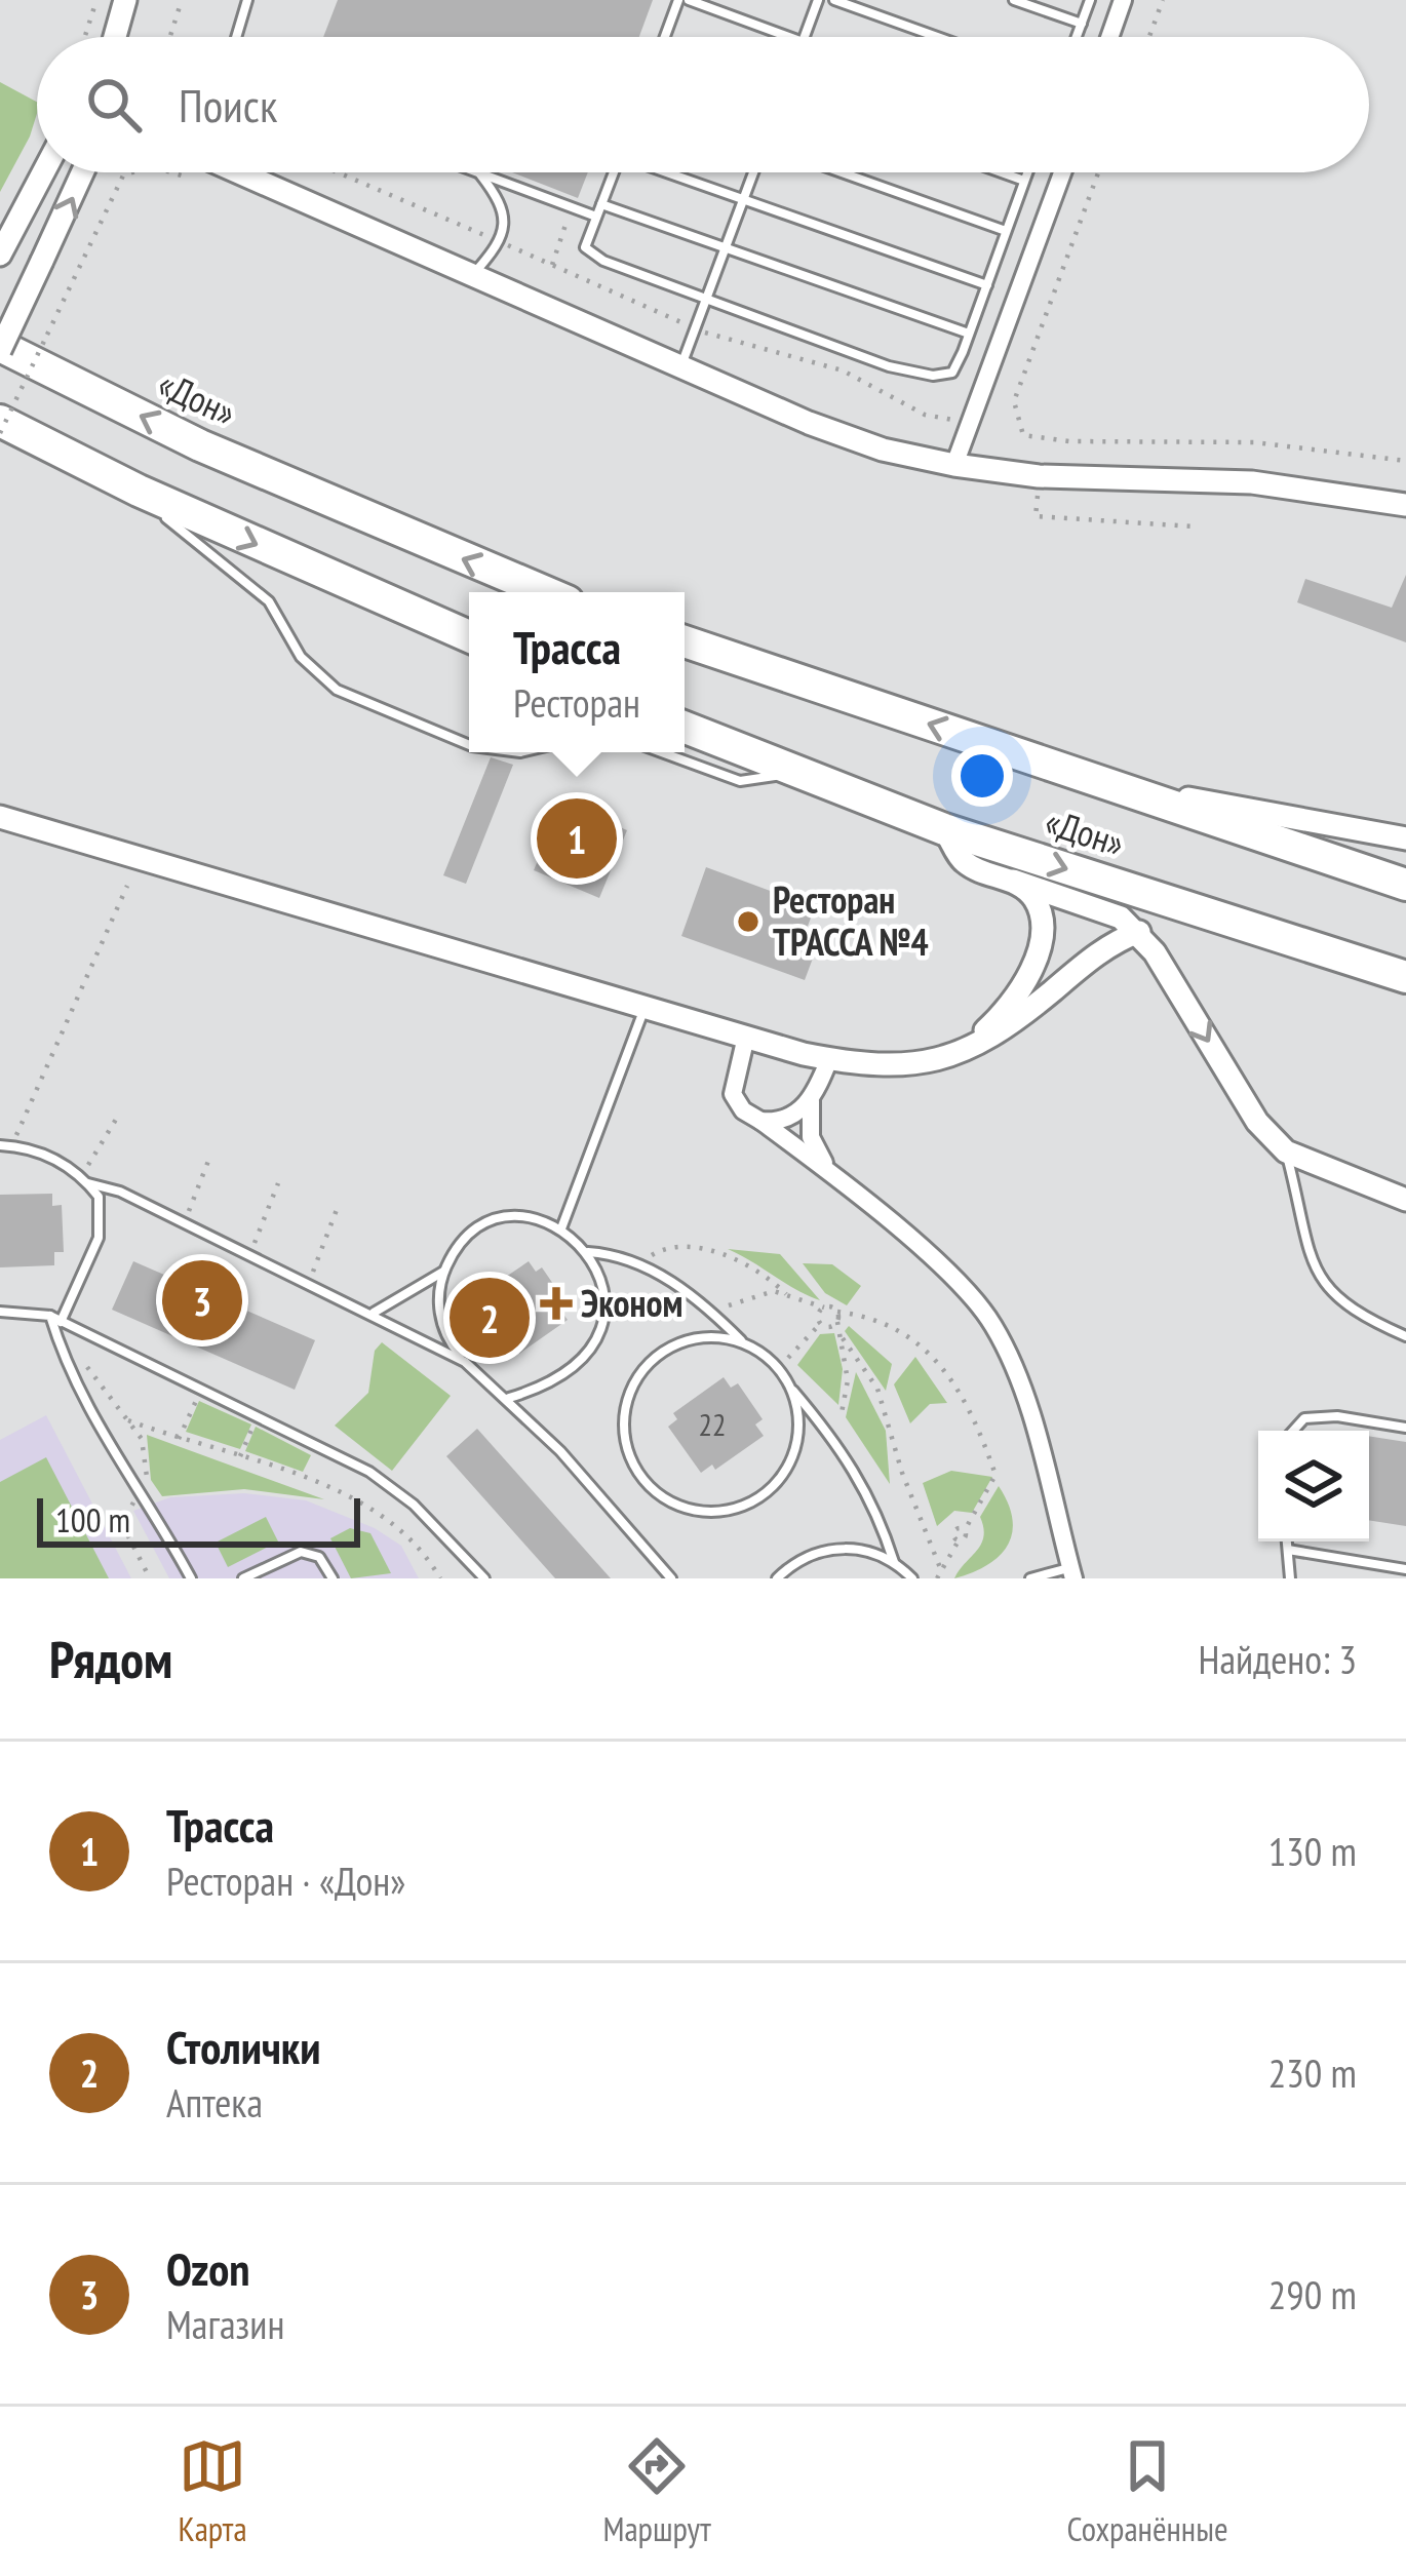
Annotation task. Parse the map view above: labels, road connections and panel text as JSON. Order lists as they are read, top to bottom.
{
  "streets": {
    "highway": ["«Дон»"]
  },
  "places": {
    "other": ["Ресторан ТРАССА №4"],
    "health": ["Эконом"]
  },
  "house_numbers": ["22"],
  "scale_bar": "100 m",
  "page": {
    "search": "Поиск",
    "popup": ["Трасса", "Ресторан"],
    "pins": ["1", "3", "2"],
    "scale": "100 m",
    "heading": ["Рядом", "Найдено: 3"],
    "list": [
      {
        "mark": "1",
        "name": "Трасса",
        "note": "Ресторан · «Дон»",
        "value": "130 m"
      },
      {
        "mark": "2",
        "name": "Столички",
        "note": "Аптека",
        "value": "230 m"
      },
      {
        "mark": "3",
        "name": "Ozon",
        "note": "Магазин",
        "value": "290 m"
      }
    ],
    "nav": ["Карта", "Маршрут", "Сохранённые"]
  }
}
